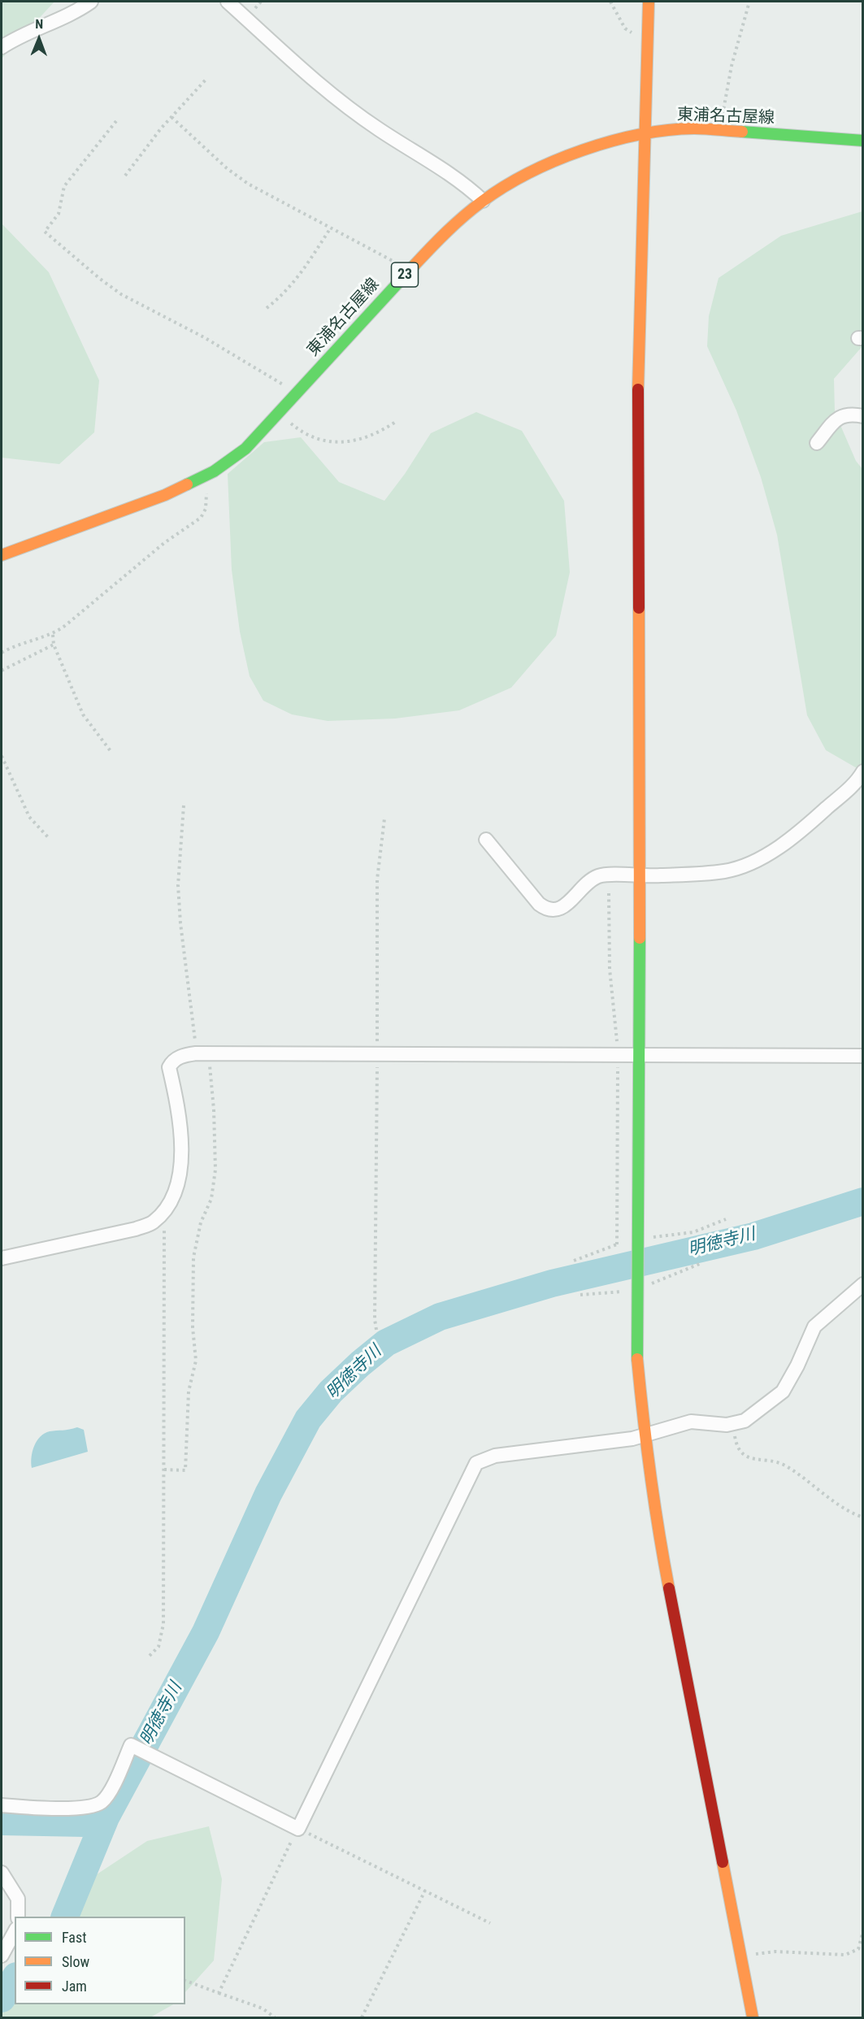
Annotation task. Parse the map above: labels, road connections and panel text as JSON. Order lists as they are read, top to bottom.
{
  "streets": {
    "street": ["東浦名古屋線", "23"]
  },
  "water": ["明徳寺川"],
  "legend": ["Fast", "Slow", "Jam"],
  "north": "top"
}
